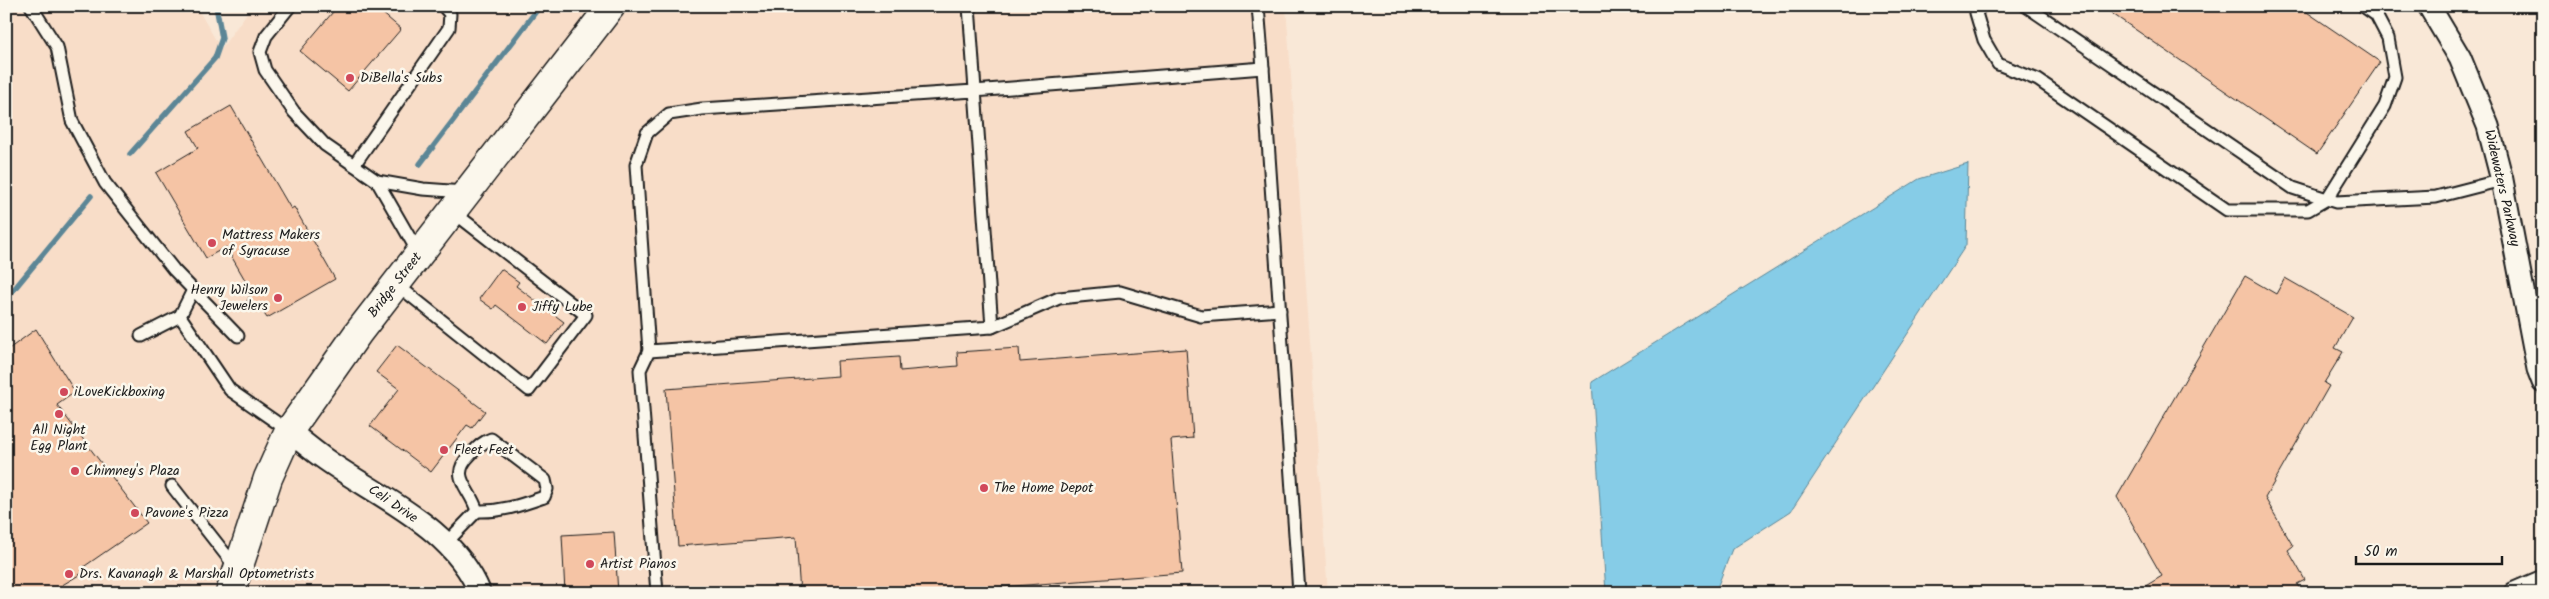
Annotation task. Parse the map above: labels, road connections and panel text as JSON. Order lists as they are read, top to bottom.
{
  "streets": {
    "main road": ["Bridge Street"],
    "street": ["Widewaters Parkway", "Celi Drive"]
  },
  "crossings": [
    ["Bridge Street", "Celi Drive"]
  ],
  "places": [
    "DiBella's Subs",
    "Mattress Makers of Syracuse",
    "Henry Wilson Jewelers",
    "Jiffy Lube",
    "iLoveKickboxing",
    "All Night Egg Plant",
    "Fleet Feet",
    "Chimney's Plaza",
    "The Home Depot",
    "Pavone's Pizza",
    "Artist Pianos",
    "Drs. Kavanagh & Marshall Optometrists"
  ],
  "scale_bar": "50 m"
}
